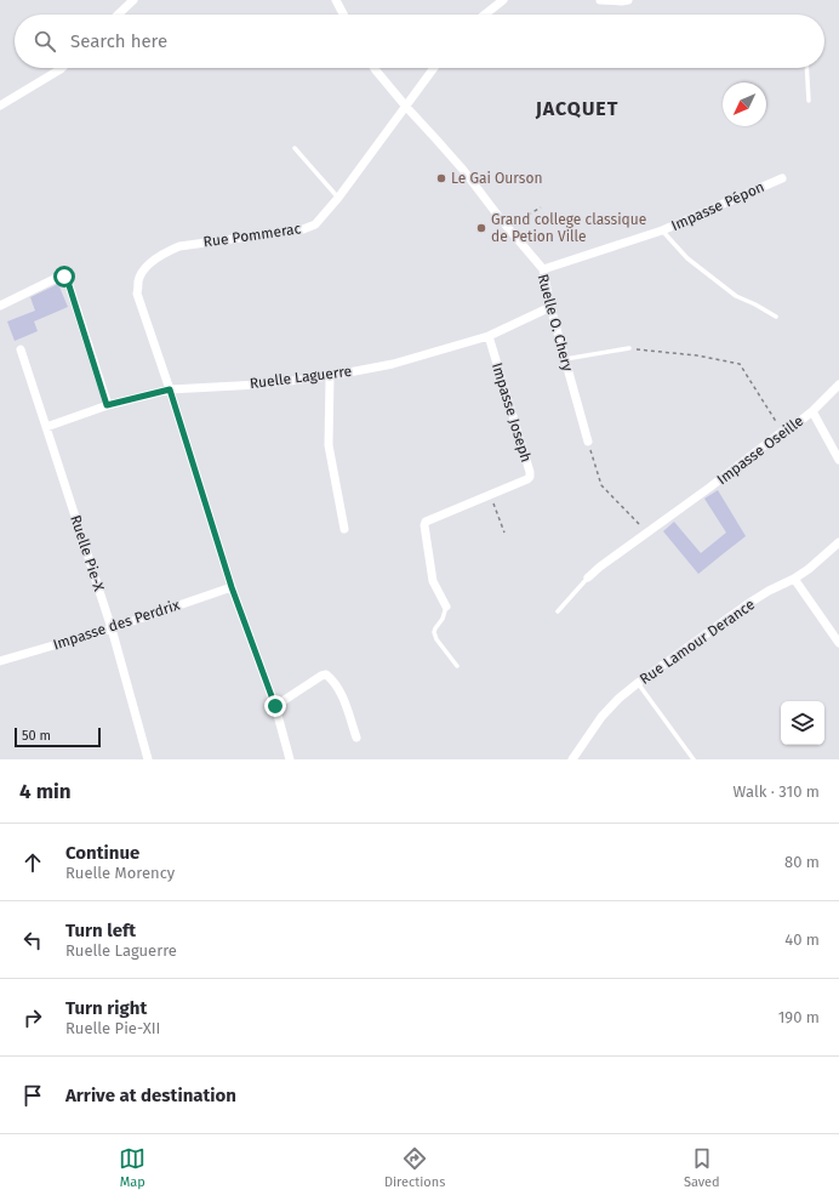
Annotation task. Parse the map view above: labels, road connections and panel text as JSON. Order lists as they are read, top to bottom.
{
  "streets": {
    "street": [
      "Impasse Pépon",
      "Rue Pommerac",
      "Ruelle O. Chery",
      "Ruelle Laguerre",
      "Impasse Joseph",
      "Impasse Oseille",
      "Ruelle Pie-X",
      "Impasse des Perdrix",
      "Rue Lamour Derance"
    ]
  },
  "crossings": [
    ["Impasse Pépon", "Ruelle O. Chery"],
    ["Rue Pommerac", "Ruelle O. Chery"],
    ["Rue Pommerac", "Ruelle Laguerre"],
    ["Rue Pommerac", "Impasse des Perdrix"],
    ["Ruelle O. Chery", "Ruelle Laguerre"],
    ["Ruelle Laguerre", "Impasse Joseph"],
    ["Ruelle Laguerre", "Ruelle Pie-X"],
    ["Ruelle Pie-X", "Impasse des Perdrix"]
  ],
  "districts": ["JACQUET"],
  "places": ["Le Gai Ourson", "Grand college classique de Petion Ville"],
  "scale_bar": "50 m",
  "north": "bottom left",
  "page": {
    "search": "Search here",
    "scale": "50 m",
    "heading": ["4 min", "Walk · 310 m"],
    "list": [
      ["Continue", "Ruelle Morency", "80 m"],
      ["Turn left", "Ruelle Laguerre", "40 m"],
      ["Turn right", "Ruelle Pie-XII", "190 m"],
      "Arrive at destination"
    ],
    "nav": ["Map", "Directions", "Saved"]
  }
}
